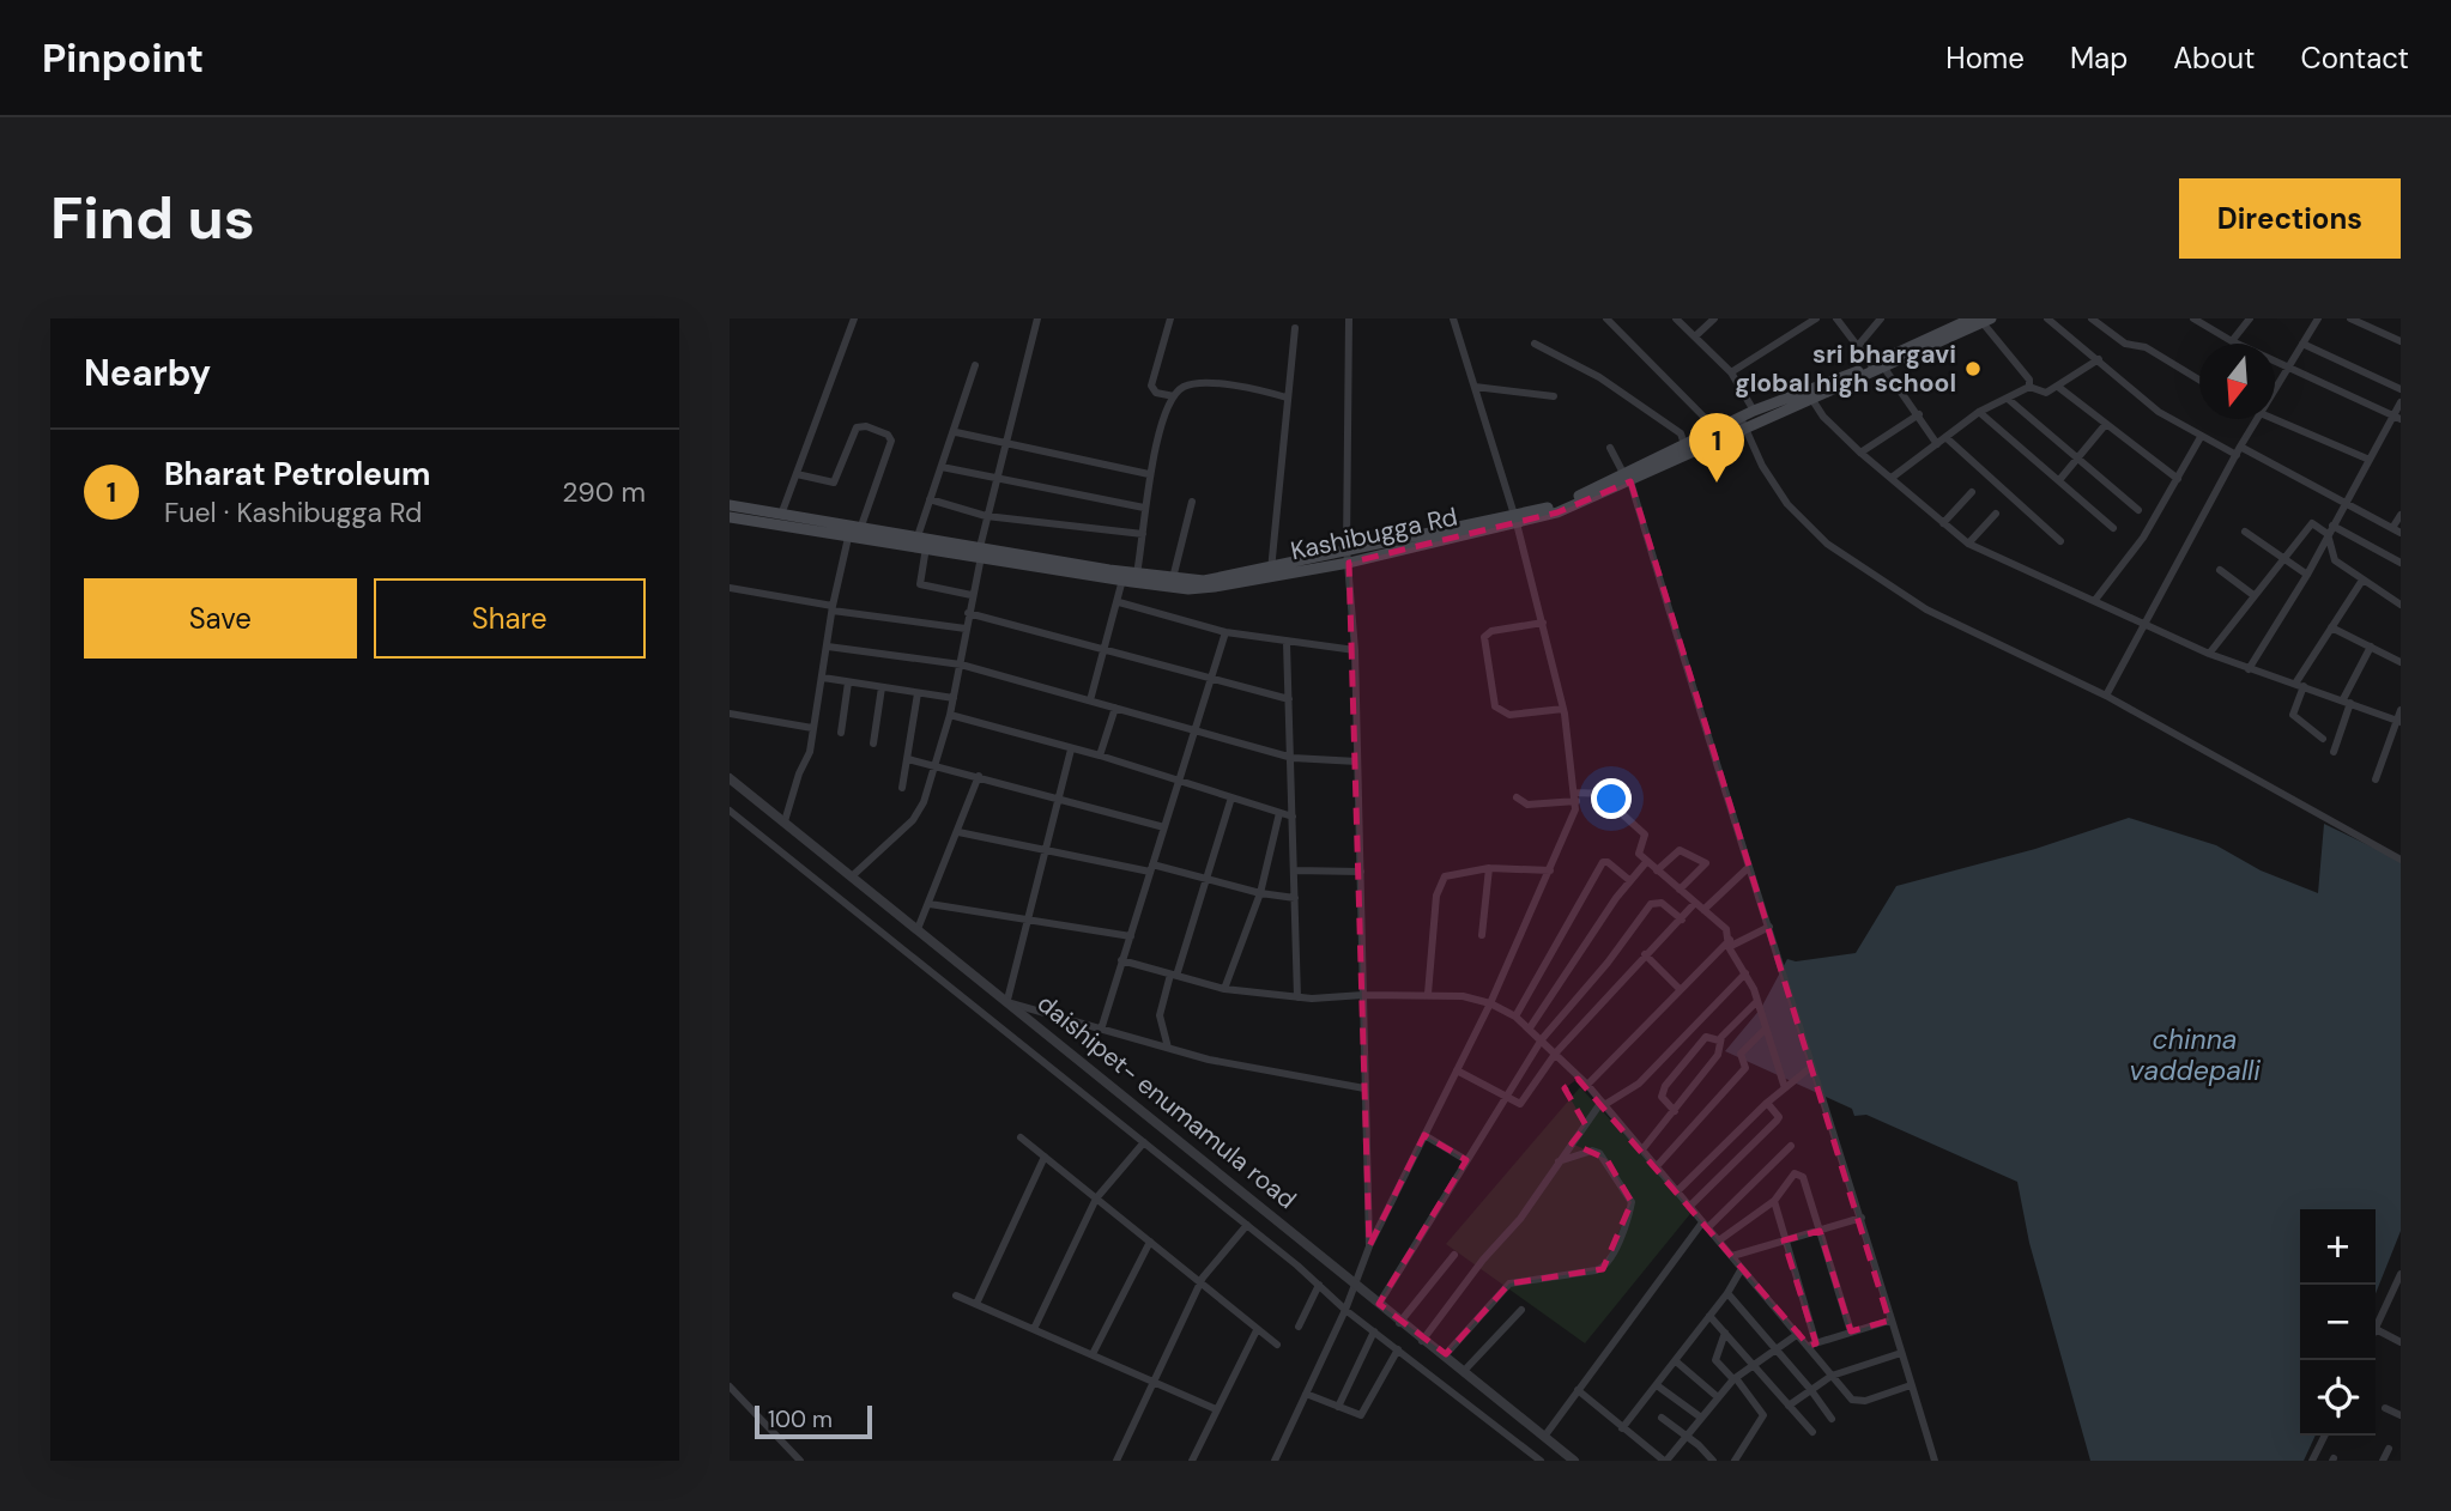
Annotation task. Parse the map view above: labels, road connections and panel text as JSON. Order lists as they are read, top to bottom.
{
  "streets": {
    "main road": ["Kashibugga Rd"],
    "street": ["daishipet- enumamula road"]
  },
  "water": ["chinna vaddepalli"],
  "places": ["sri bhargavi global high school"],
  "scale_bar": "100 m",
  "north": "bottom",
  "page": {
    "header": "Pinpoint",
    "nav": [
      "Home",
      "Map",
      "About",
      "Contact"
    ],
    "buttons": [
      "Directions",
      ["Save", "Share"]
    ],
    "title": "Find us",
    "heading": "Nearby",
    "pins": "1",
    "list": [
      {
        "mark": "1",
        "name": "Bharat Petroleum",
        "note": "Fuel · Kashibugga Rd",
        "value": "290 m"
      }
    ],
    "map_buttons": ["+", "−"],
    "scale": "100 m"
  }
}
